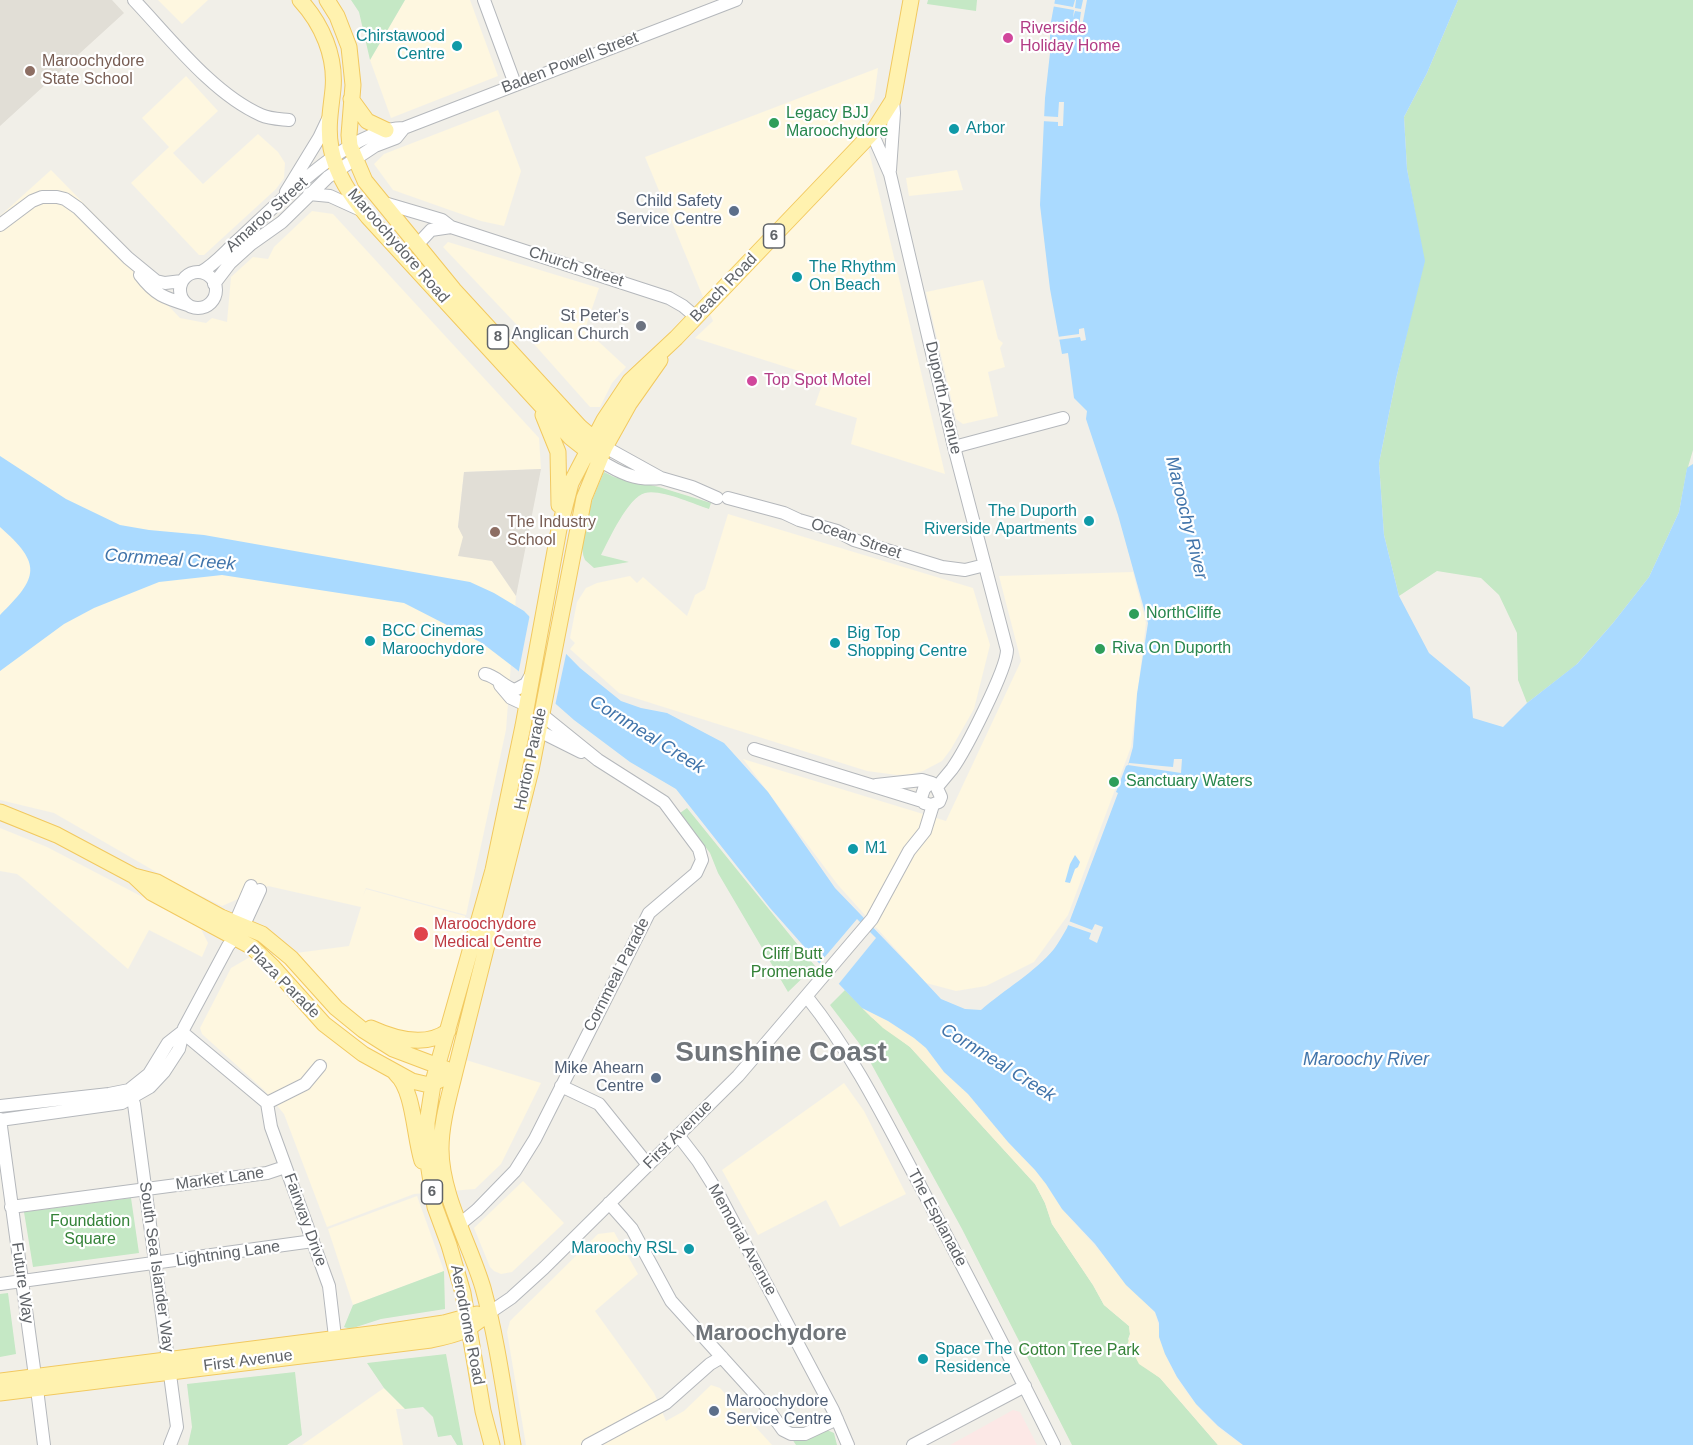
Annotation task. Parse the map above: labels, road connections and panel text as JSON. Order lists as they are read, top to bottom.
{
  "streets": {
    "main road": [
      "6",
      "Maroochydore Road",
      "Beach Road",
      "8",
      "Horton Parade",
      "Plaza Parade",
      "First Avenue",
      "Aerodrome Road"
    ],
    "street": [
      "Baden Powell Street",
      "Amaroo Street",
      "Church Street",
      "Duporth Avenue",
      "Ocean Street",
      "Cornmeal Parade",
      "Market Lane",
      "The Esplanade",
      "Fairway Drive",
      "Memorial Avenue",
      "Lightning Lane",
      "South Sea Islander Way",
      "Future Way"
    ]
  },
  "crossings": [
    ["Baden Powell Street", "Amaroo Street"],
    ["Baden Powell Street", "Maroochydore Road"],
    ["Amaroo Street", "Maroochydore Road"],
    ["6", "Beach Road"],
    ["6", "Duporth Avenue"],
    ["Maroochydore Road", "Church Street"],
    ["Maroochydore Road", "Beach Road"],
    ["Maroochydore Road", "Ocean Street"],
    ["Maroochydore Road", "Horton Parade"],
    ["Church Street", "Beach Road"],
    ["Beach Road", "Duporth Avenue"],
    ["Beach Road", "Ocean Street"],
    ["Beach Road", "Horton Parade"],
    ["Duporth Avenue", "Ocean Street"],
    ["Ocean Street", "Horton Parade"],
    ["Horton Parade", "Cornmeal Parade"],
    ["Horton Parade", "Plaza Parade"],
    ["Horton Parade", "Aerodrome Road"],
    ["Cornmeal Parade", "Aerodrome Road"],
    ["Plaza Parade", "Aerodrome Road"],
    ["First Avenue", "The Esplanade"],
    ["First Avenue", "Fairway Drive"],
    ["First Avenue", "Memorial Avenue"],
    ["First Avenue", "South Sea Islander Way"],
    ["First Avenue", "Future Way"],
    ["First Avenue", "Aerodrome Road"],
    ["Market Lane", "Fairway Drive"],
    ["Market Lane", "South Sea Islander Way"],
    ["Market Lane", "Future Way"],
    ["Fairway Drive", "Lightning Lane"],
    ["Lightning Lane", "South Sea Islander Way"],
    ["Lightning Lane", "Future Way"]
  ],
  "districts": ["Sunshine Coast", "Maroochydore"],
  "water": ["Maroochy River", "Cornmeal Creek"],
  "parks": ["Cliff Butt Promenade", "Foundation Square", "Cotton Tree Park"],
  "places": [
    "Riverside Holiday Home",
    "Chirstawood Centre",
    "Maroochydore State School",
    "Legacy BJJ Maroochydore",
    "Arbor",
    "Child Safety Service Centre",
    "The Rhythm On Beach",
    "St Peter's Anglican Church",
    "Top Spot Motel",
    "The Duporth Riverside Apartments",
    "The Industry School",
    "NorthCliffe",
    "BCC Cinemas Maroochydore",
    "Big Top Shopping Centre",
    "Riva On Duporth",
    "Sanctuary Waters",
    "M1",
    "Maroochydore Medical Centre",
    "Mike Ahearn Centre",
    "Maroochy RSL",
    "Space The Residence",
    "Maroochydore Service Centre"
  ]
}
